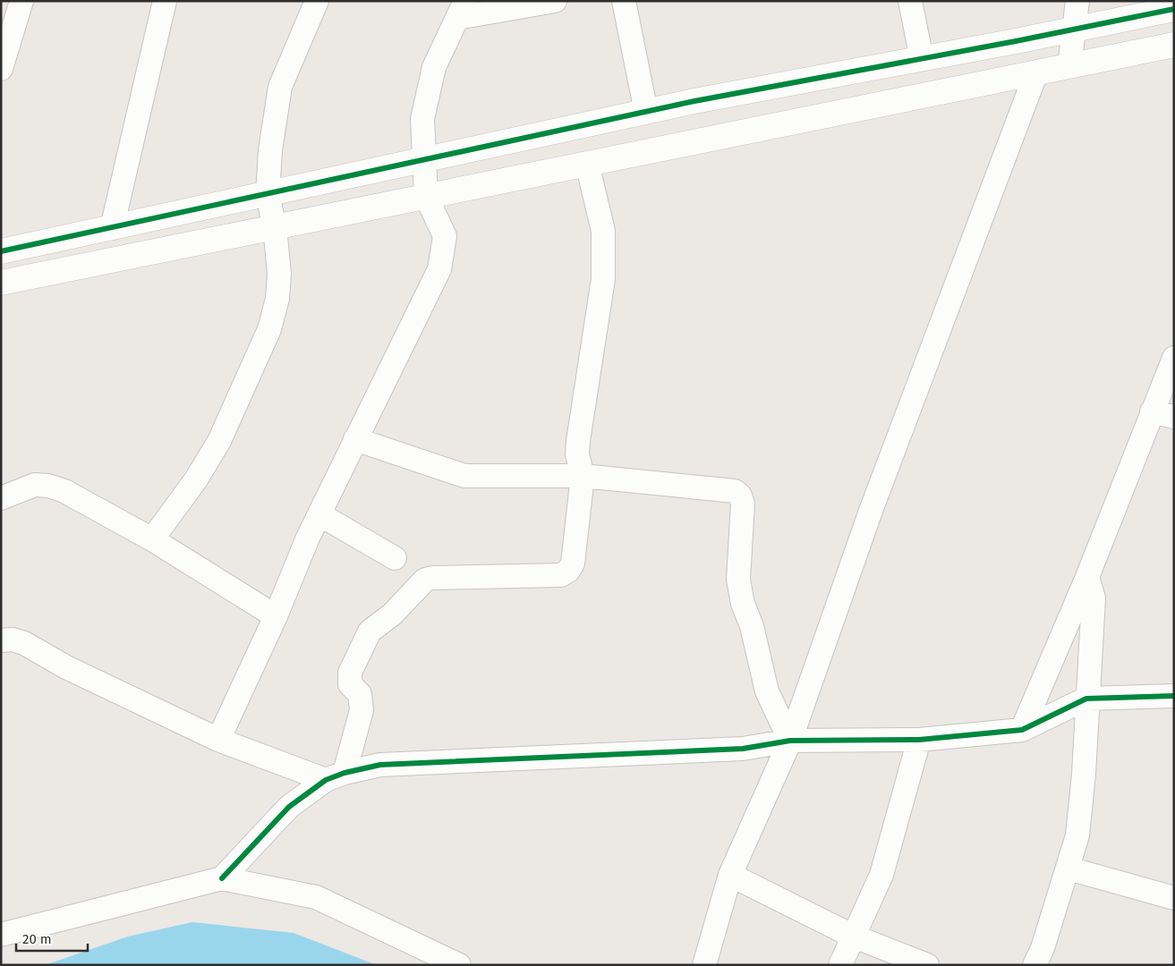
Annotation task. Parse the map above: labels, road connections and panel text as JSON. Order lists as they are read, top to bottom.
{
  "scale_bar": "20 m"
}
